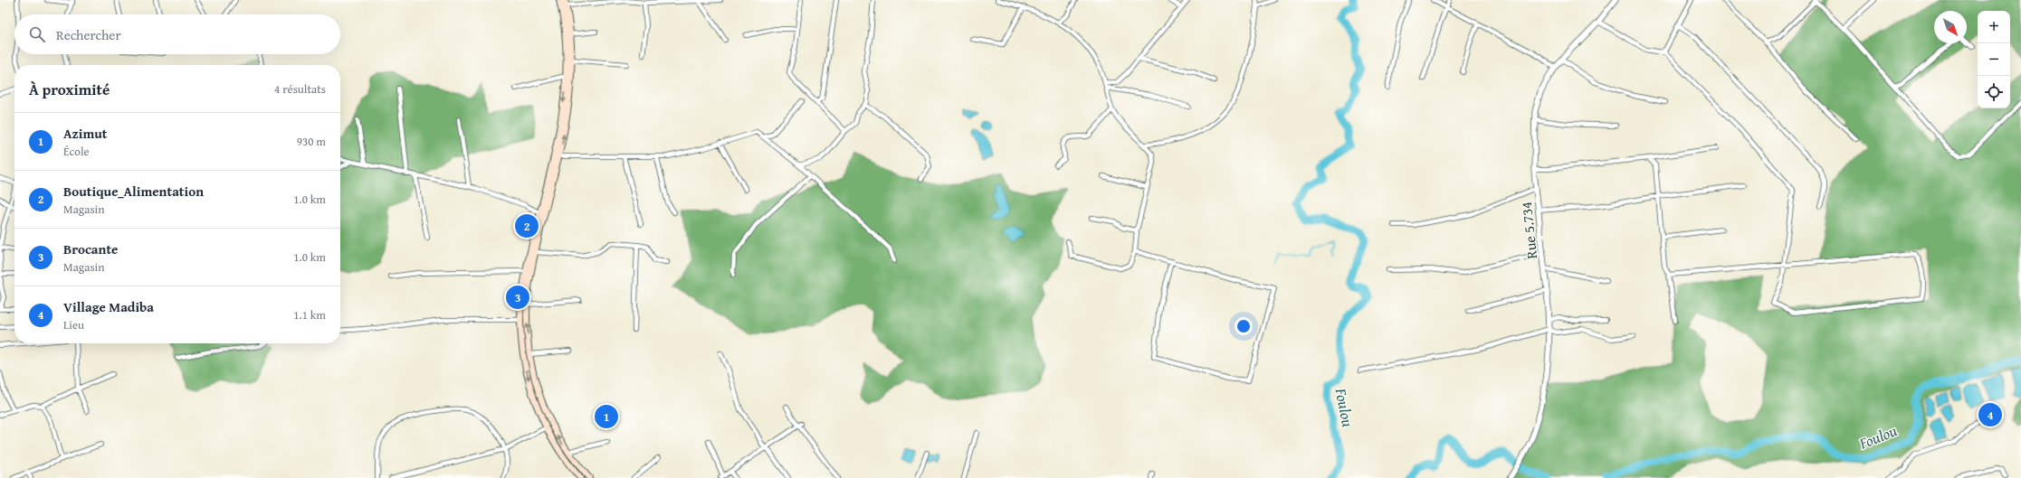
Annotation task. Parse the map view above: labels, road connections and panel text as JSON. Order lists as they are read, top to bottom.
{
  "streets": {
    "street": ["Rue 5.734"]
  },
  "water": ["Foulou"],
  "north": "bottom right",
  "page": {
    "map_buttons": ["+", "−"],
    "search": "Rechercher",
    "heading": ["À proximité", "4 résultats"],
    "list": [
      {
        "mark": "1",
        "name": "Azimut",
        "note": "École",
        "value": "930 m"
      },
      {
        "mark": "2",
        "name": "Boutique_Alimentation",
        "note": "Magasin",
        "value": "1.0 km"
      },
      {
        "mark": "3",
        "name": "Brocante",
        "note": "Magasin",
        "value": "1.0 km"
      },
      {
        "mark": "4",
        "name": "Village Madiba",
        "note": "Lieu",
        "value": "1.1 km"
      }
    ],
    "pins": [
      "2",
      "3",
      "4",
      "1"
    ]
  }
}
